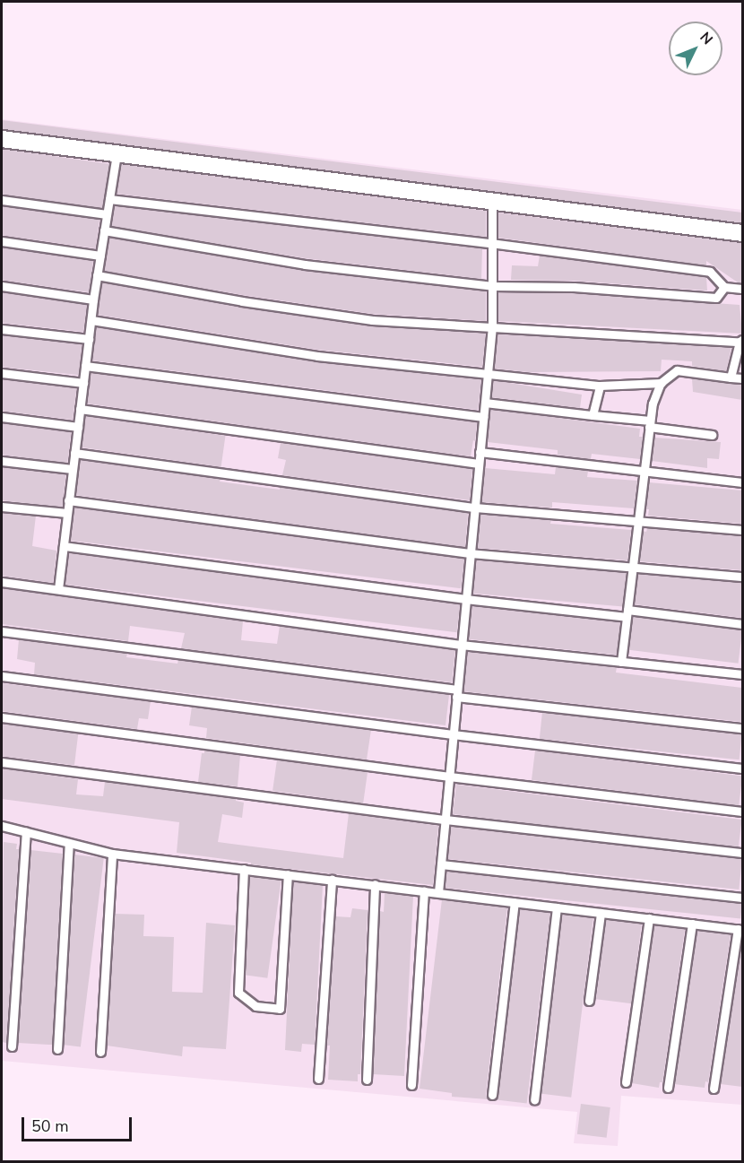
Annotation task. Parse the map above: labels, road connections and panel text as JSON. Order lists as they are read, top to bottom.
{
  "scale_bar": "50 m",
  "north": "top right"
}
